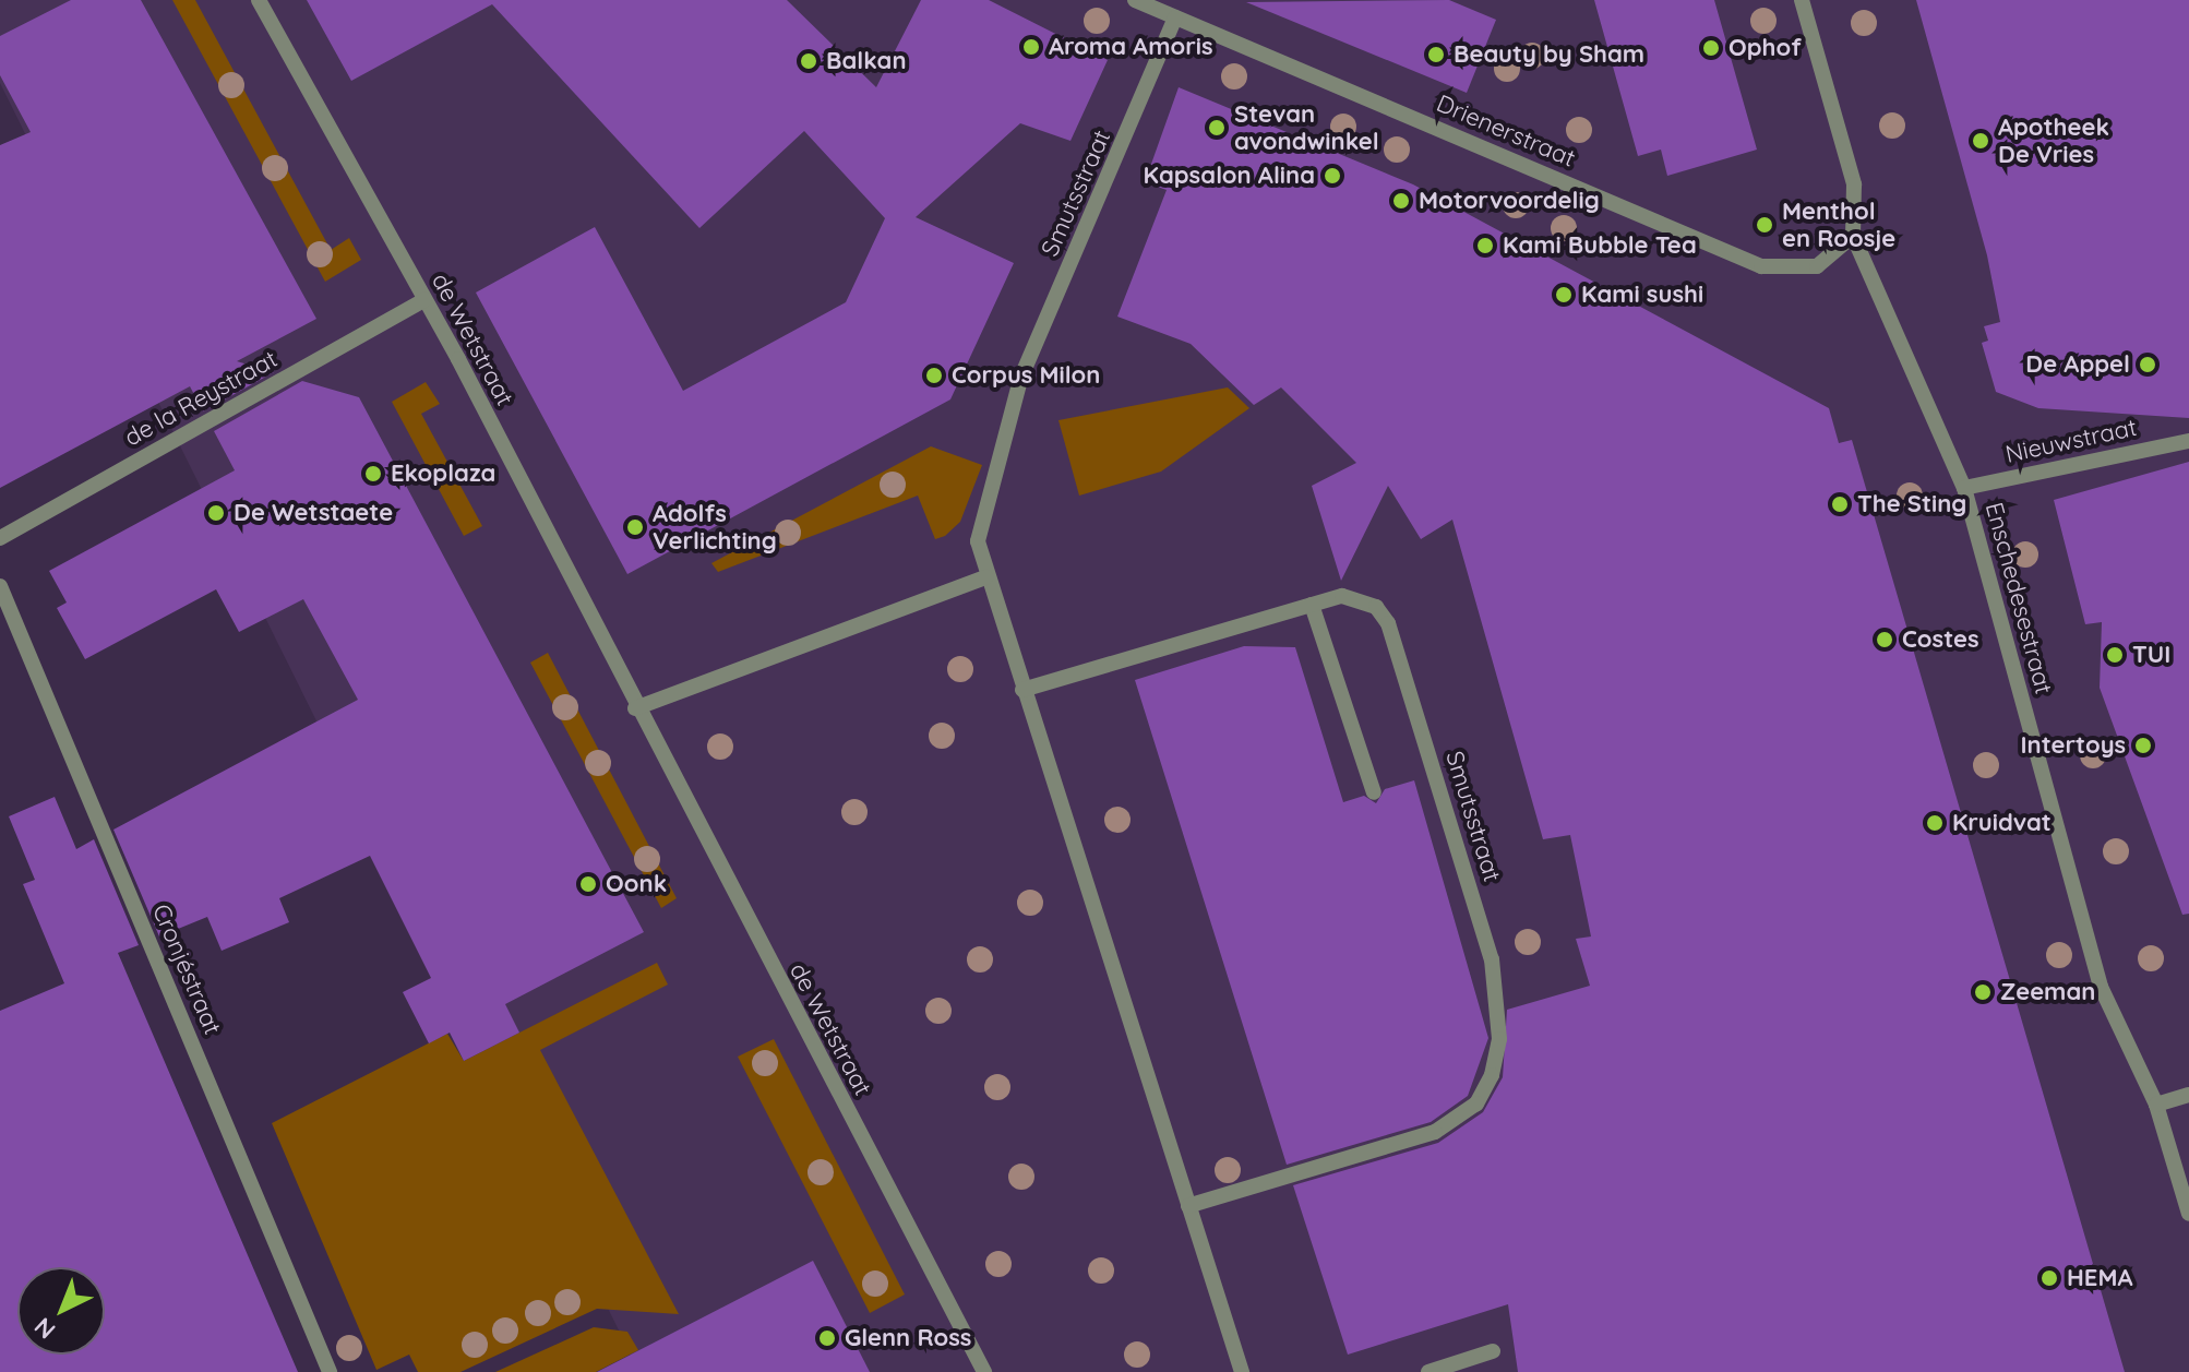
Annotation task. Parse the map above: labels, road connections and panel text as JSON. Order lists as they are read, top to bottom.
{
  "streets": {
    "street": [
      "Drienerstraat",
      "Smutsstraat",
      "de Wetstraat",
      "de la Reystraat",
      "Nieuwstraat",
      "Enschedesestraat",
      "Cronjéstraat"
    ]
  },
  "crossings": [
    ["Drienerstraat", "Smutsstraat"],
    ["Drienerstraat", "Enschedesestraat"],
    ["de Wetstraat", "de la Reystraat"],
    ["Nieuwstraat", "Enschedesestraat"]
  ],
  "places": [
    "Aroma Amoris",
    "Ophof",
    "Beauty by Sham",
    "Balkan",
    "Stevan avondwinkel",
    "Apotheek De Vries",
    "Kapsalon Alina",
    "Motorvoordelig",
    "Menthol en Roosje",
    "Kami Bubble Tea",
    "Kami sushi",
    "De Appel",
    "Corpus Milon",
    "Ekoplaza",
    "The Sting",
    "De Wetstaete",
    "Adolfs Verlichting",
    "Costes",
    "TUI",
    "Intertoys",
    "Kruidvat",
    "Oonk",
    "Zeeman",
    "HEMA",
    "Glenn Ross"
  ],
  "north": "bottom left"
}
